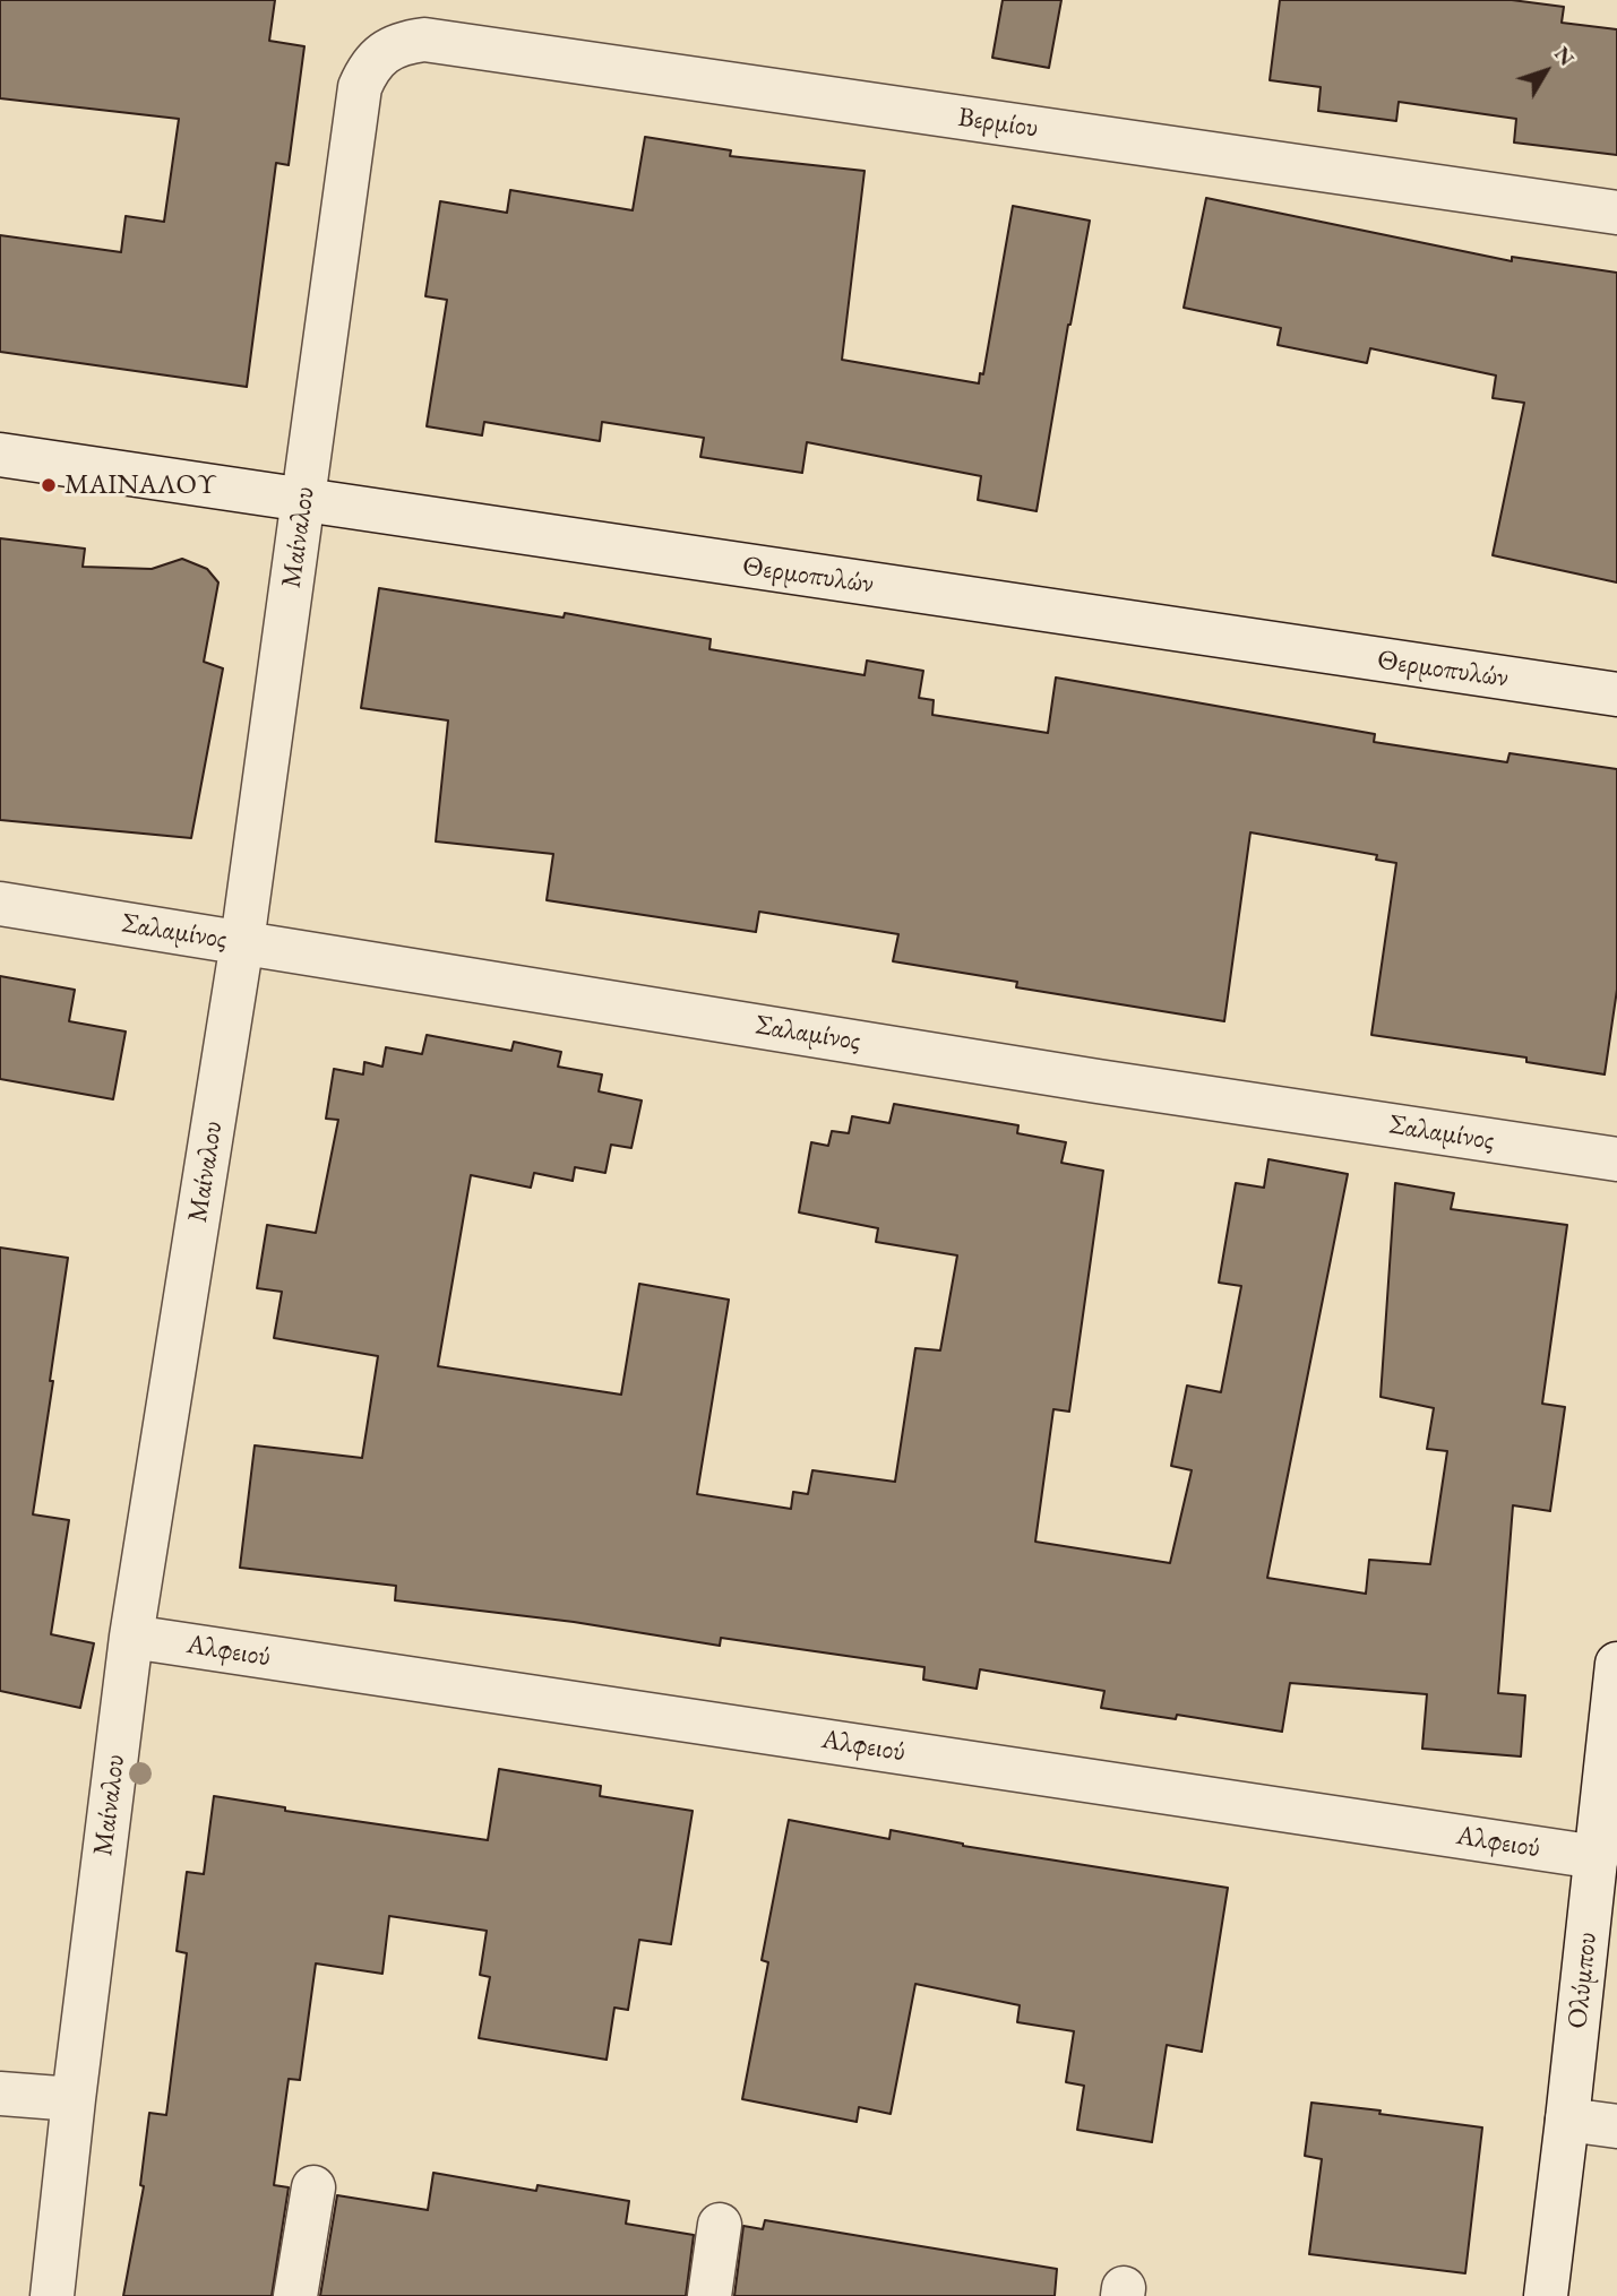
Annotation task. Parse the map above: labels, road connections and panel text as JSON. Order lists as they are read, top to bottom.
{
  "streets": {
    "street": [
      "Βερμίου",
      "Μαίναλου",
      "Θερμοπυλών",
      "Σαλαμίνος",
      "Αλφειού",
      "Ολύμπου"
    ]
  },
  "crossings": [
    ["Βερμίου", "Μαίναλου"],
    ["Μαίναλου", "Θερμοπυλών"],
    ["Μαίναλου", "Σαλαμίνος"],
    ["Μαίναλου", "Αλφειού"],
    ["Αλφειού", "Ολύμπου"]
  ],
  "places": ["ΜΑΙΝΑΛΟΥ"],
  "north": "top right"
}
